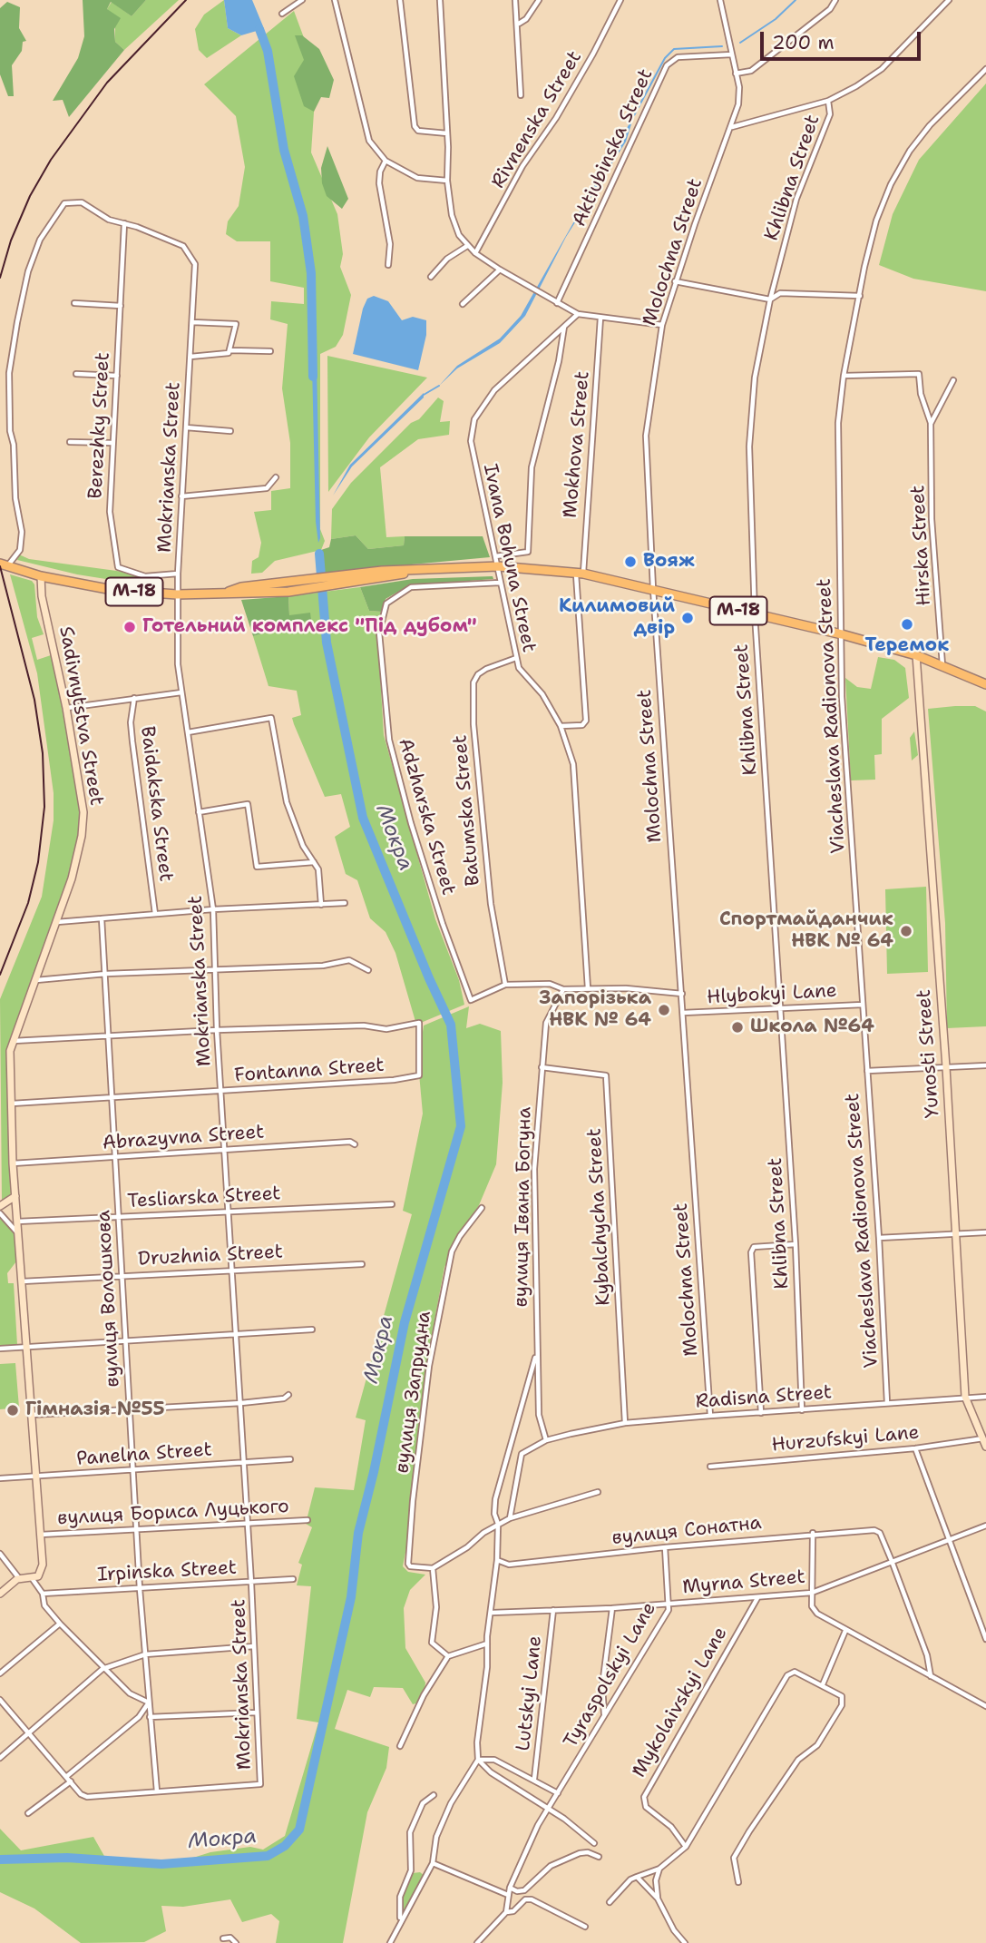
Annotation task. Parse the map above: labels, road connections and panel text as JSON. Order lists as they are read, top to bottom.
{
  "streets": {
    "highway": ["М-18"],
    "street": [
      "Rivnenska Street",
      "Aktiubinska Street",
      "Khlibna Street",
      "Molochna Street",
      "Berezhky Street",
      "Mokhova Street",
      "Mokrianska Street",
      "Hirska Street",
      "Ivana Bohuna Street",
      "Sadivnytstva Street",
      "Viacheslava Radionova Street",
      "Baidakska Street",
      "Batumska Street",
      "Adzharska Street",
      "Hlybokyi Lane",
      "Yunosti Street",
      "Fontanna Street",
      "Abrazyvna Street",
      "Tesliarska Street",
      "вулиця Івана Богуна",
      "Kybalchycha Street",
      "Druzhnia Street",
      "вулиця Волошкова",
      "вулиця Запрудна",
      "Radisna Street",
      "Hurzufskyi Lane",
      "Panelna Street",
      "вулиця Бориса Луцького",
      "вулиця Сонатна",
      "Irpinska Street",
      "Myrna Street",
      "Tyraspolskyi Lane",
      "Lutskyi Lane",
      "Mykolaivskyi Lane"
    ]
  },
  "crossings": [
    ["Aktiubinska Street", "Molochna Street"],
    ["Khlibna Street", "М-18"],
    ["Khlibna Street", "Hlybokyi Lane"],
    ["Khlibna Street", "Radisna Street"],
    ["Molochna Street", "М-18"],
    ["Molochna Street", "Hlybokyi Lane"],
    ["Molochna Street", "Radisna Street"],
    ["Berezhky Street", "Mokrianska Street"],
    ["Mokhova Street", "Ivana Bohuna Street"],
    ["Mokhova Street", "М-18"],
    ["Mokrianska Street", "М-18"],
    ["Mokrianska Street", "Fontanna Street"],
    ["Mokrianska Street", "Abrazyvna Street"],
    ["Mokrianska Street", "Tesliarska Street"],
    ["Mokrianska Street", "Druzhnia Street"],
    ["Mokrianska Street", "вулиця Волошкова"],
    ["Mokrianska Street", "Panelna Street"],
    ["Mokrianska Street", "вулиця Бориса Луцького"],
    ["Mokrianska Street", "Irpinska Street"],
    ["Hirska Street", "М-18"],
    ["Hirska Street", "Viacheslava Radionova Street"],
    ["Ivana Bohuna Street", "М-18"],
    ["Ivana Bohuna Street", "Batumska Street"],
    ["Ivana Bohuna Street", "Adzharska Street"],
    ["М-18", "Sadivnytstva Street"],
    ["М-18", "Viacheslava Radionova Street"],
    ["М-18", "Yunosti Street"],
    ["Sadivnytstva Street", "Fontanna Street"],
    ["Sadivnytstva Street", "Abrazyvna Street"],
    ["Sadivnytstva Street", "Tesliarska Street"],
    ["Sadivnytstva Street", "Druzhnia Street"],
    ["Sadivnytstva Street", "Panelna Street"],
    ["Sadivnytstva Street", "вулиця Бориса Луцького"],
    ["Viacheslava Radionova Street", "Hlybokyi Lane"],
    ["Viacheslava Radionova Street", "Radisna Street"],
    ["Batumska Street", "Adzharska Street"],
    ["Yunosti Street", "Radisna Street"],
    ["Yunosti Street", "Hurzufskyi Lane"],
    ["Fontanna Street", "вулиця Волошкова"],
    ["Abrazyvna Street", "вулиця Волошкова"],
    ["Tesliarska Street", "вулиця Волошкова"],
    ["вулиця Івана Богуна", "Kybalchycha Street"],
    ["вулиця Івана Богуна", "Radisna Street"],
    ["вулиця Івана Богуна", "вулиця Сонатна"],
    ["вулиця Івана Богуна", "Myrna Street"],
    ["Kybalchycha Street", "Radisna Street"],
    ["Druzhnia Street", "вулиця Волошкова"],
    ["вулиця Волошкова", "Panelna Street"],
    ["вулиця Волошкова", "вулиця Бориса Луцького"],
    ["вулиця Волошкова", "Irpinska Street"],
    ["вулиця Сонатна", "Myrna Street"],
    ["вулиця Сонатна", "Tyraspolskyi Lane"],
    ["Myrna Street", "Tyraspolskyi Lane"],
    ["Myrna Street", "Lutskyi Lane"],
    ["Myrna Street", "Mykolaivskyi Lane"]
  ],
  "water": ["Мокра"],
  "places": [
    "Вояж",
    "Килимовий двір",
    "Теремок",
    "Готельний комплекс \"Під дубом\"",
    "Спортмайданчик НВК № 64",
    "Запорізька НВК № 64",
    "Школа №64",
    "Гімназія №55"
  ],
  "scale_bar": "200 m"
}
